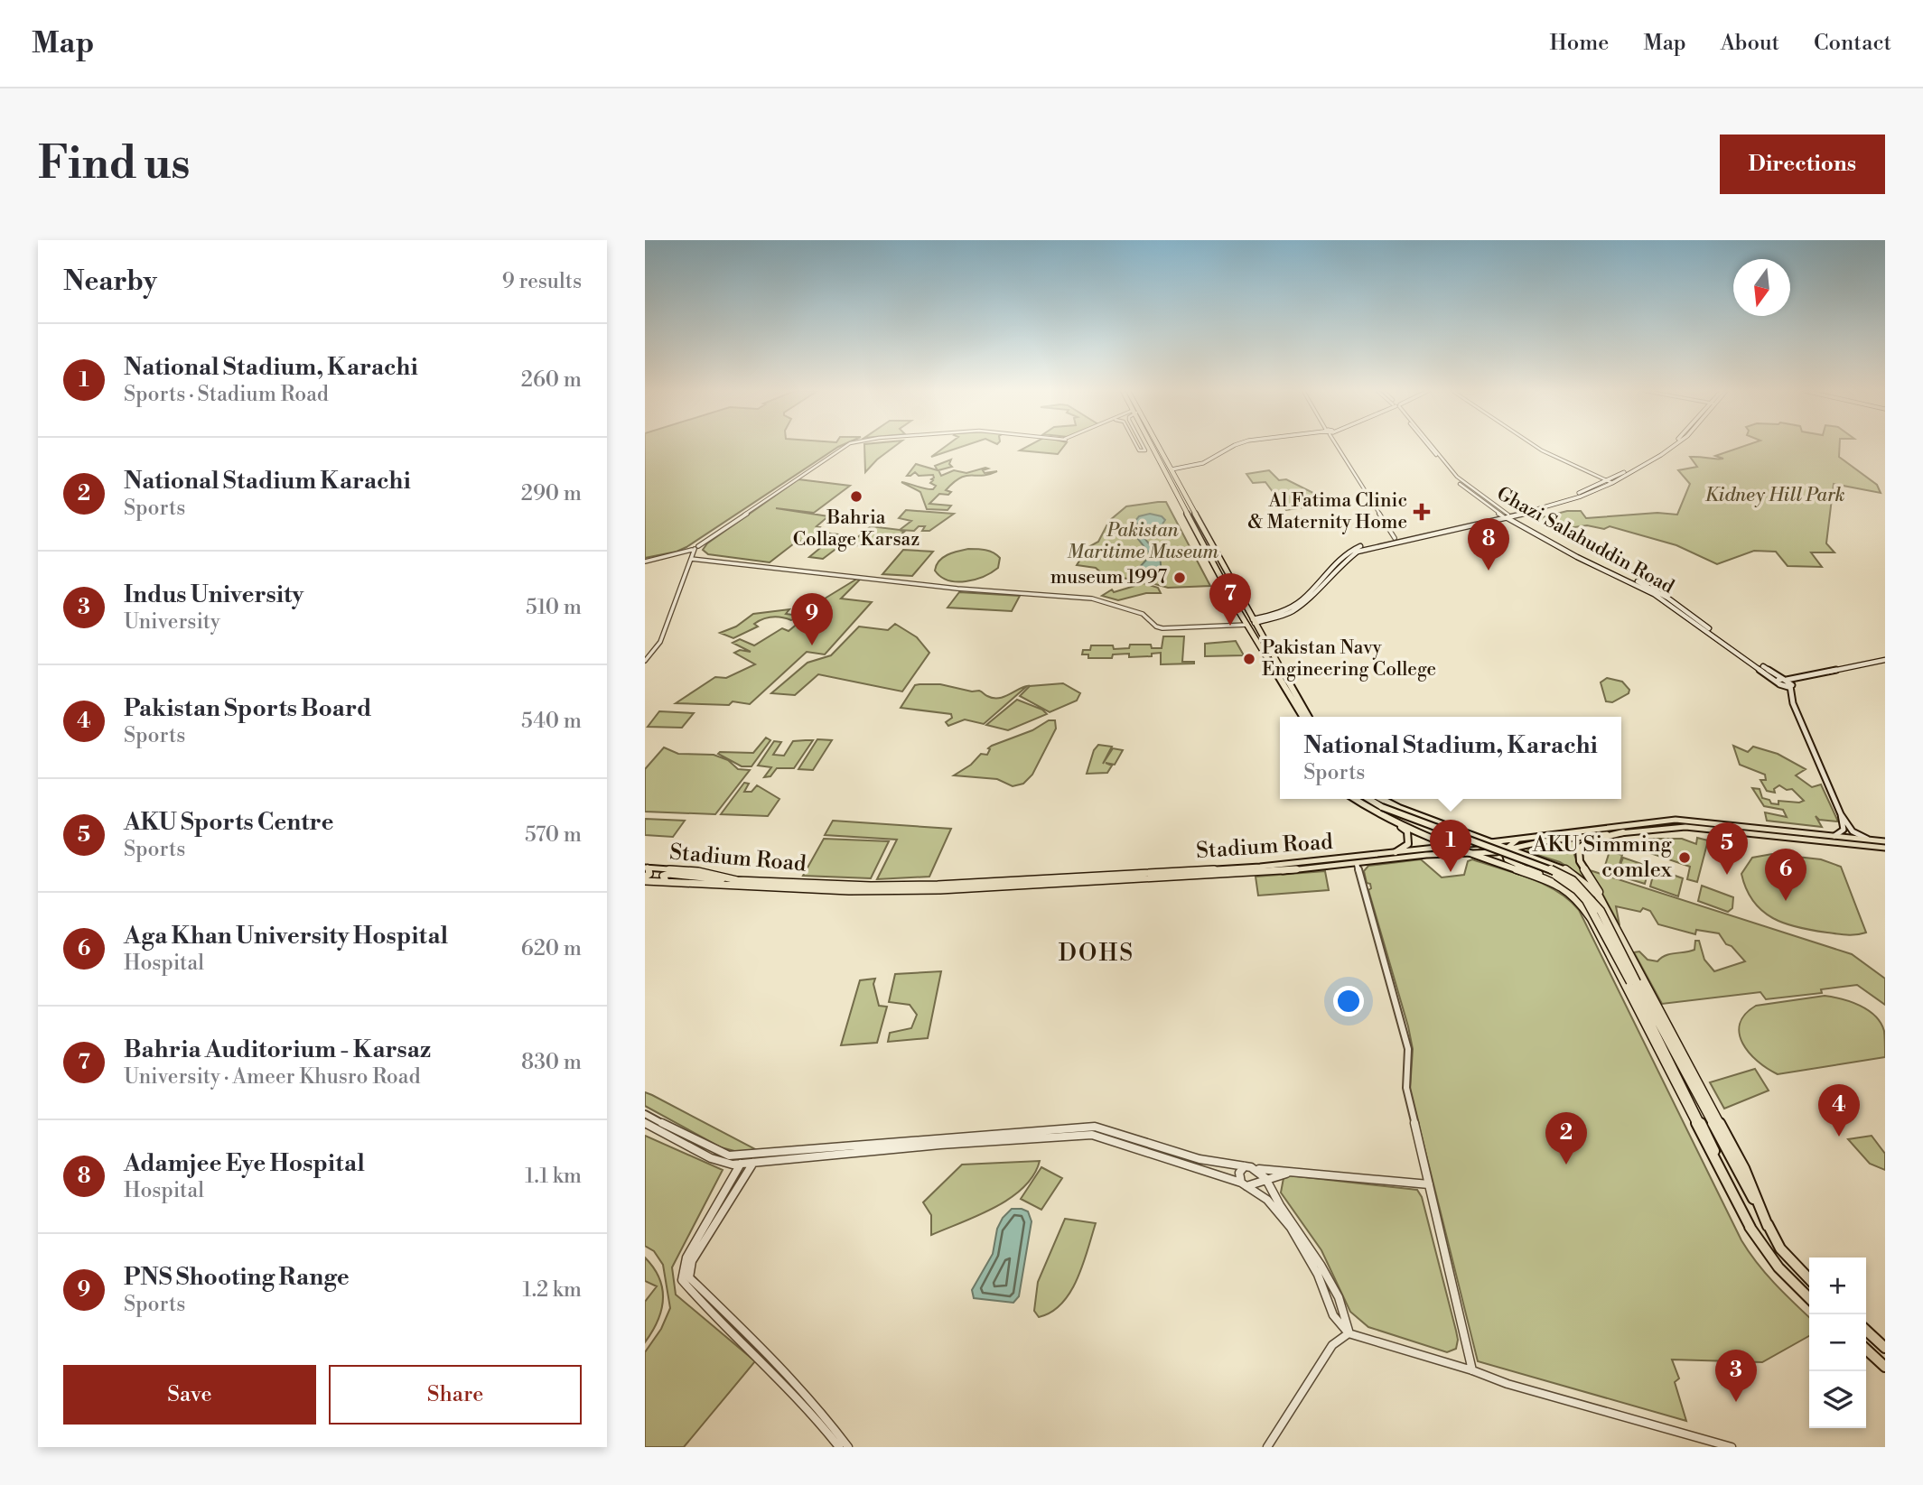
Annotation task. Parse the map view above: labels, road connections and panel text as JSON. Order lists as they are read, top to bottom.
{
  "streets": {
    "main road": ["Ghazi Salahuddin Road", "Stadium Road"]
  },
  "crossings": [
    ["Ghazi Salahuddin Road", "Stadium Road"]
  ],
  "districts": ["DOHS"],
  "parks": ["Kidney Hill Park", "Pakistan Maritime Museum"],
  "places": {
    "other": [
      "Bahria Collage Karsaz",
      "museum 1997",
      "Pakistan Navy Engineering College",
      "AKU Simming comlex"
    ],
    "health": ["Al Fatima Clinic & Maternity Home"]
  },
  "north": "bottom",
  "page": {
    "header": "Map",
    "nav": [
      "Home",
      "Map",
      "About",
      "Contact"
    ],
    "buttons": [
      "Directions",
      ["Save", "Share"]
    ],
    "title": "Find us",
    "heading": ["Nearby", "9 results"],
    "list": [
      {
        "mark": "1",
        "name": "National Stadium, Karachi",
        "note": "Sports · Stadium Road",
        "value": "260 m"
      },
      {
        "mark": "2",
        "name": "National Stadium Karachi",
        "note": "Sports",
        "value": "290 m"
      },
      {
        "mark": "3",
        "name": "Indus University",
        "note": "University",
        "value": "510 m"
      },
      {
        "mark": "4",
        "name": "Pakistan Sports Board",
        "note": "Sports",
        "value": "540 m"
      },
      {
        "mark": "5",
        "name": "AKU Sports Centre",
        "note": "Sports",
        "value": "570 m"
      },
      {
        "mark": "6",
        "name": "Aga Khan University Hospital",
        "note": "Hospital",
        "value": "620 m"
      },
      {
        "mark": "7",
        "name": "Bahria Auditorium - Karsaz",
        "note": "University · Ameer Khusro Road",
        "value": "830 m"
      },
      {
        "mark": "8",
        "name": "Adamjee Eye Hospital",
        "note": "Hospital",
        "value": "1.1 km"
      },
      {
        "mark": "9",
        "name": "PNS Shooting Range",
        "note": "Sports",
        "value": "1.2 km"
      }
    ],
    "pins": [
      "8",
      "7",
      "9",
      "1",
      "5",
      "6",
      "4",
      "2",
      "3"
    ],
    "popup": ["National Stadium, Karachi", "Sports"],
    "map_buttons": ["+", "−"]
  }
}
